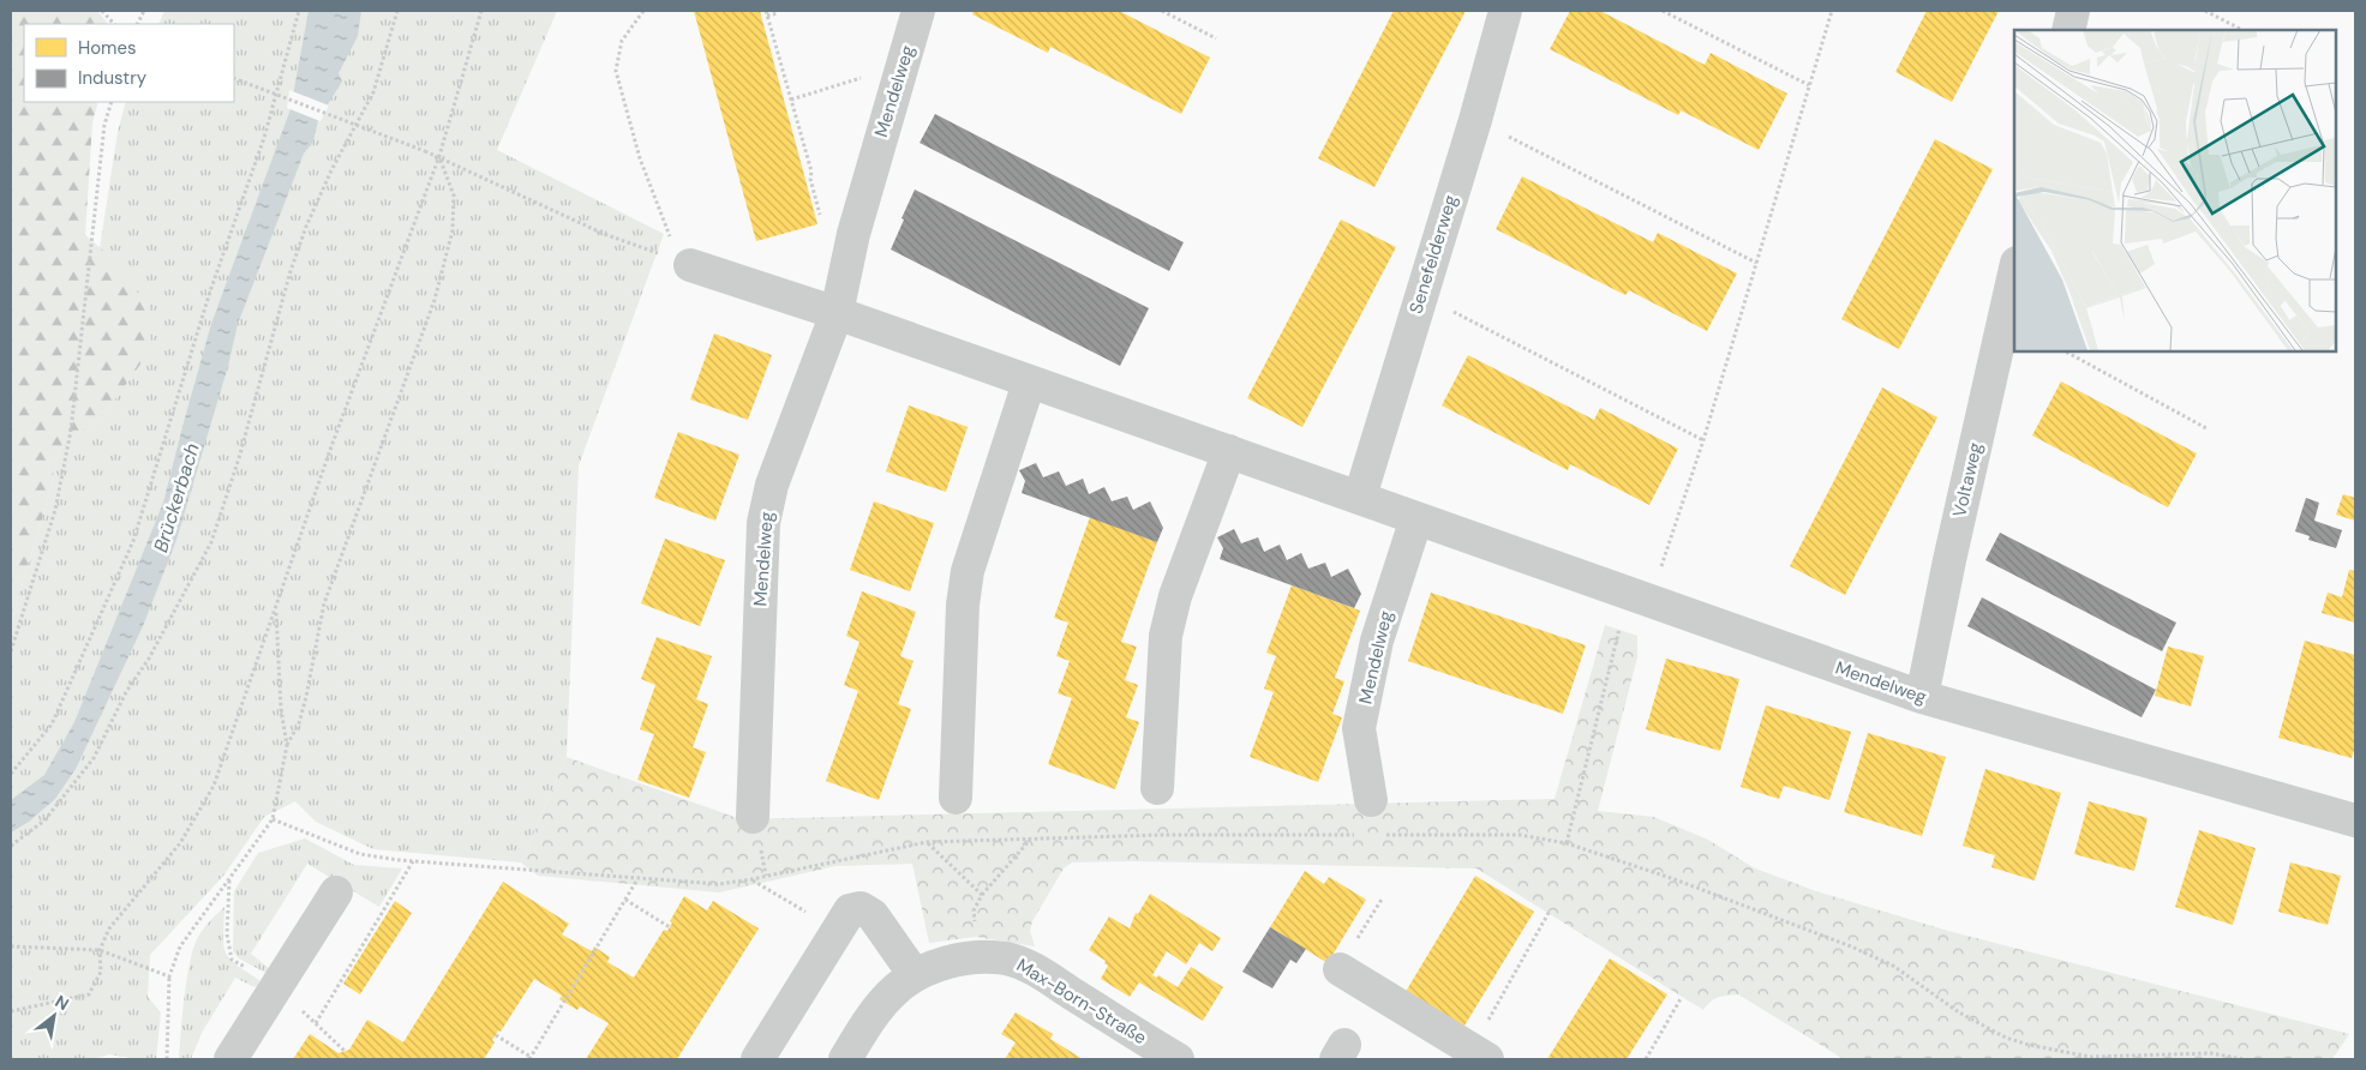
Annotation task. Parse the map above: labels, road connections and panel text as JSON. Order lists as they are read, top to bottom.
{
  "streets": {
    "street": [
      "Mendelweg",
      "Senefelderweg",
      "Voltaweg",
      "Max-Born-Straße"
    ]
  },
  "crossings": [
    ["Mendelweg", "Senefelderweg"],
    ["Mendelweg", "Voltaweg"]
  ],
  "water": ["Brückerbach"],
  "legend": ["Homes", "Industry"],
  "north": "top right"
}
